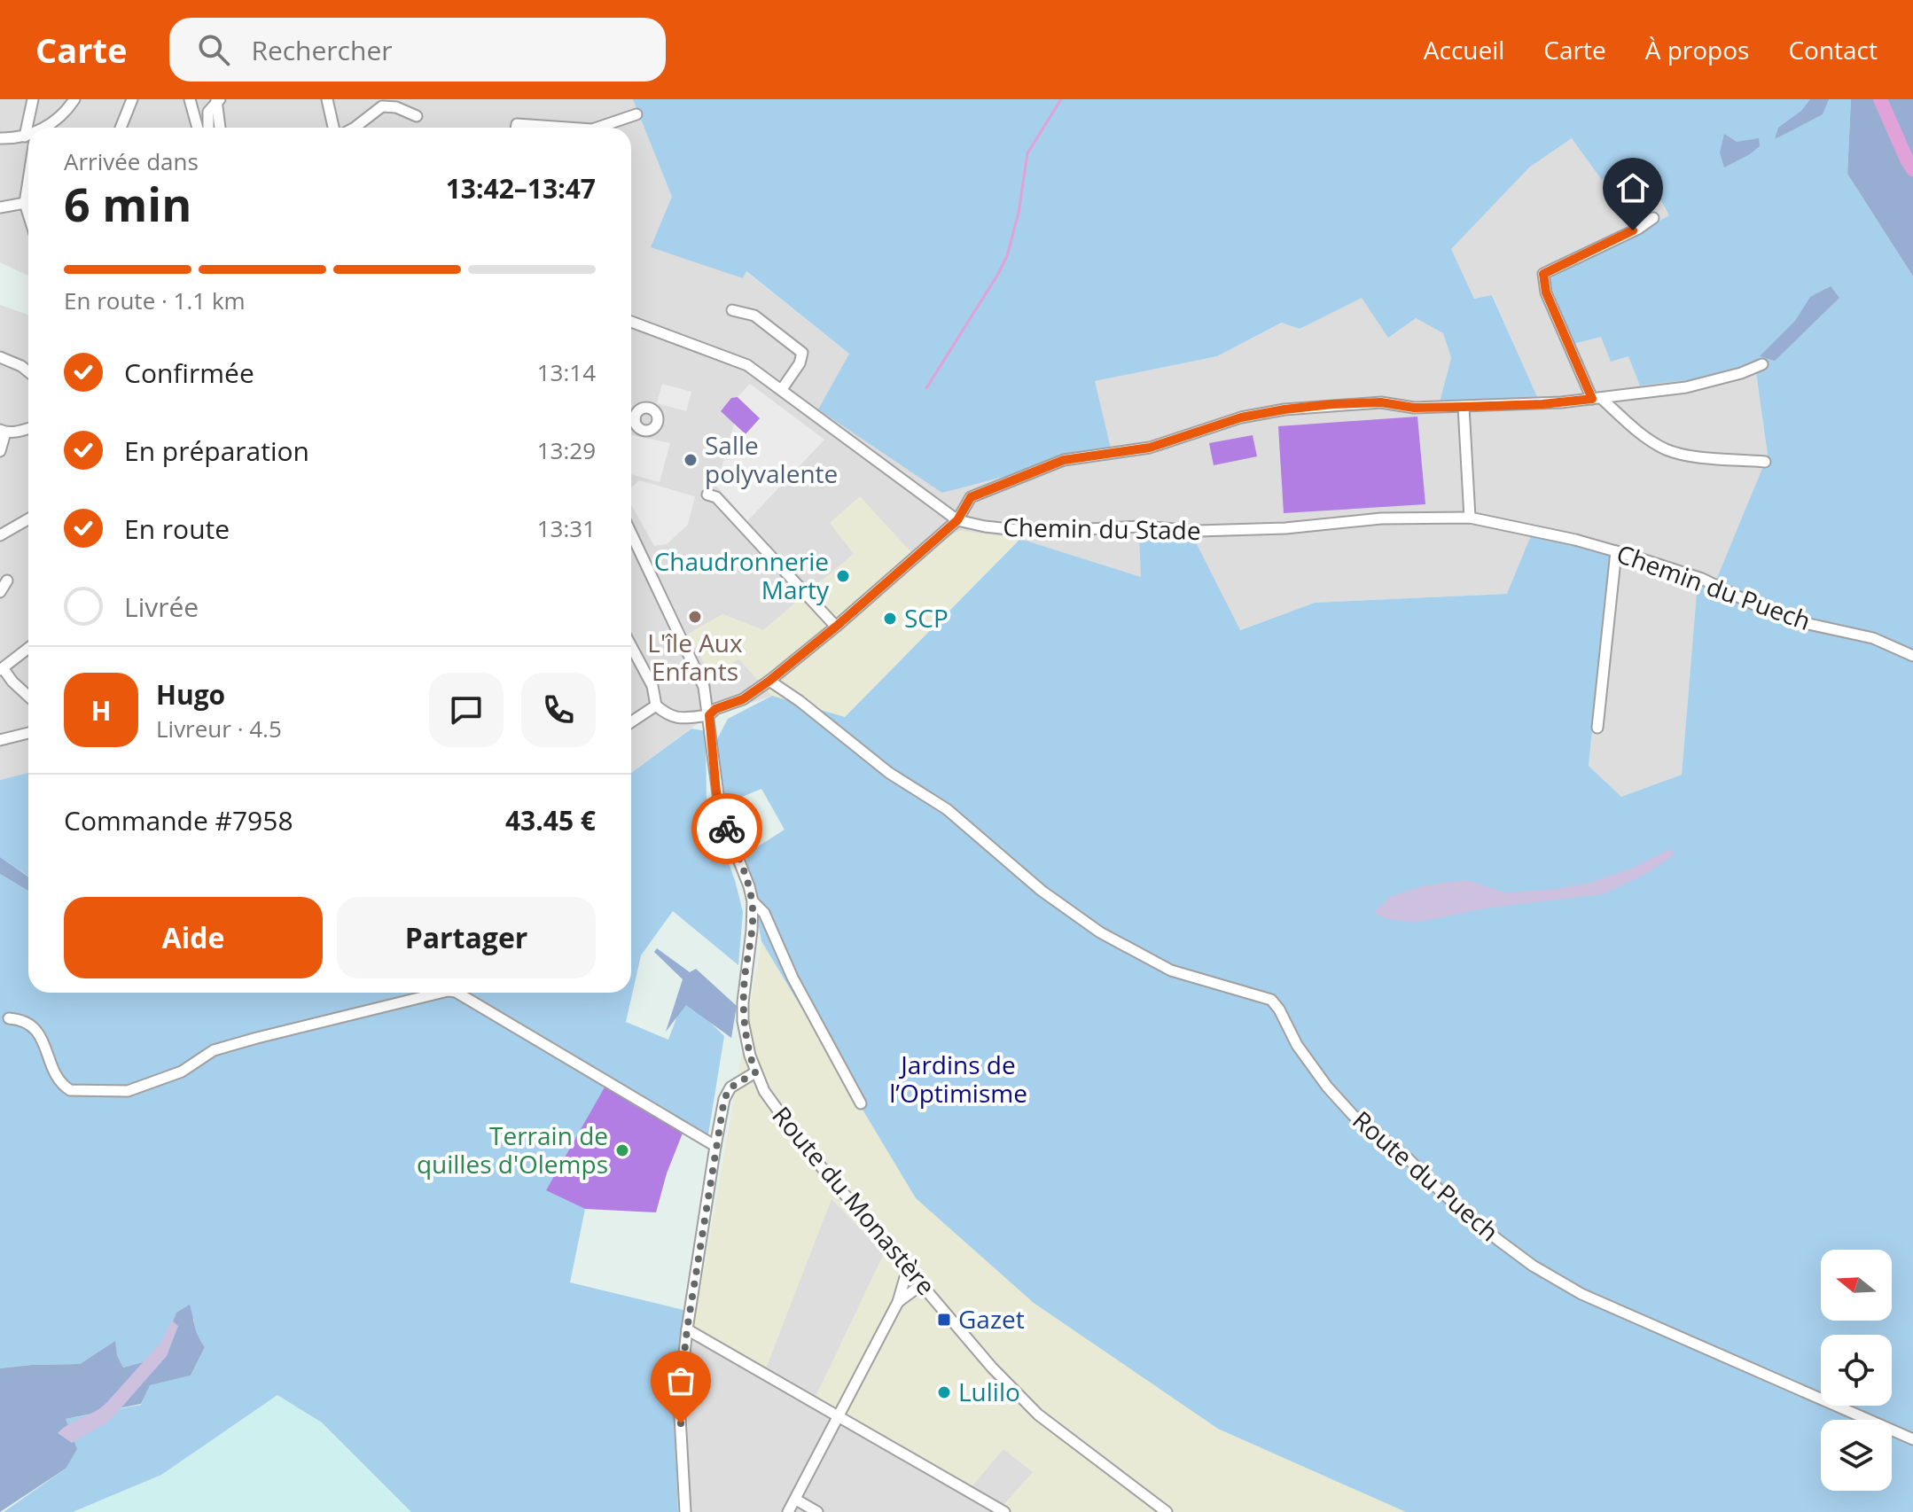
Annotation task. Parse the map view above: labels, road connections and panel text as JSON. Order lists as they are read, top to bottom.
{
  "streets": {
    "street": [
      "Chemin du Stade",
      "Chemin du Puech",
      "Route du Puech",
      "Route du Monastère"
    ]
  },
  "crossings": [
    ["Chemin du Stade", "Chemin du Puech"]
  ],
  "parks": ["Jardins de l’Optimisme"],
  "places": {
    "other": [
      "Salle polyvalente",
      "Chaudronnerie Marty",
      "L'île Aux Enfants",
      "SCP",
      "Terrain de quilles d'Olemps",
      "Lulilo"
    ],
    "transit": ["Gazet"]
  },
  "north": "left",
  "page": {
    "header": "Carte",
    "search": "Rechercher",
    "nav": [
      "Accueil",
      "Carte",
      "À propos",
      "Contact"
    ],
    "heading": ["6 min", "Arrivée dans", "13:42–13:47"],
    "panel": [
      "Hugo",
      "Livreur · 4.5",
      "Commande #7958",
      "43.45 €"
    ],
    "bar": "En route · 1.1 km",
    "list": [
      ["Confirmée", "13:14"],
      ["En préparation", "13:29"],
      ["En route", "13:31"],
      "Livrée"
    ],
    "round": "H",
    "buttons": ["Aide", "Partager"]
  }
}
